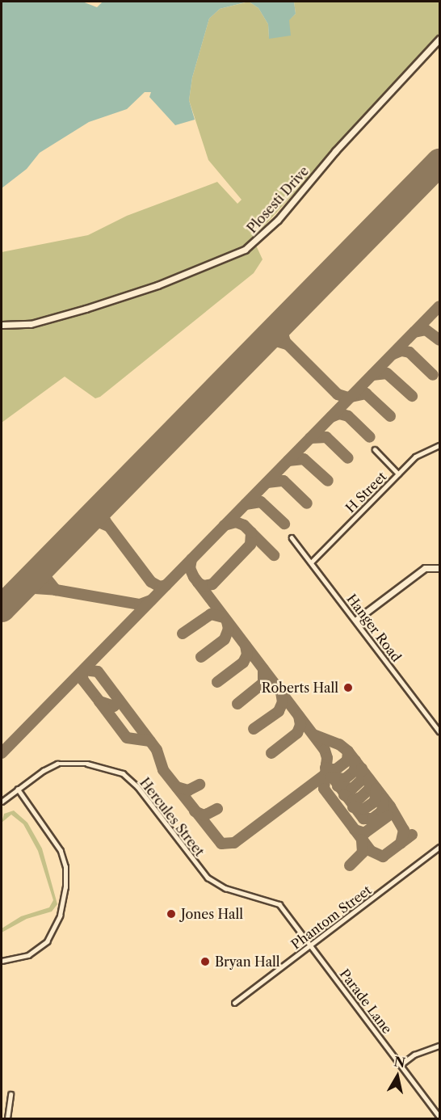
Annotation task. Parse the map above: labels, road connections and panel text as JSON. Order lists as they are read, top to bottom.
{
  "streets": {
    "street": [
      "Plosesti Drive",
      "H Street",
      "Hanger Road",
      "Hercules Street",
      "Phantom Street",
      "Parade Lane"
    ]
  },
  "crossings": [
    ["H Street", "Hanger Road"],
    ["Hercules Street", "Phantom Street"],
    ["Hercules Street", "Parade Lane"],
    ["Phantom Street", "Parade Lane"]
  ],
  "places": ["Roberts Hall", "Jones Hall", "Bryan Hall"],
  "north": "top"
}
